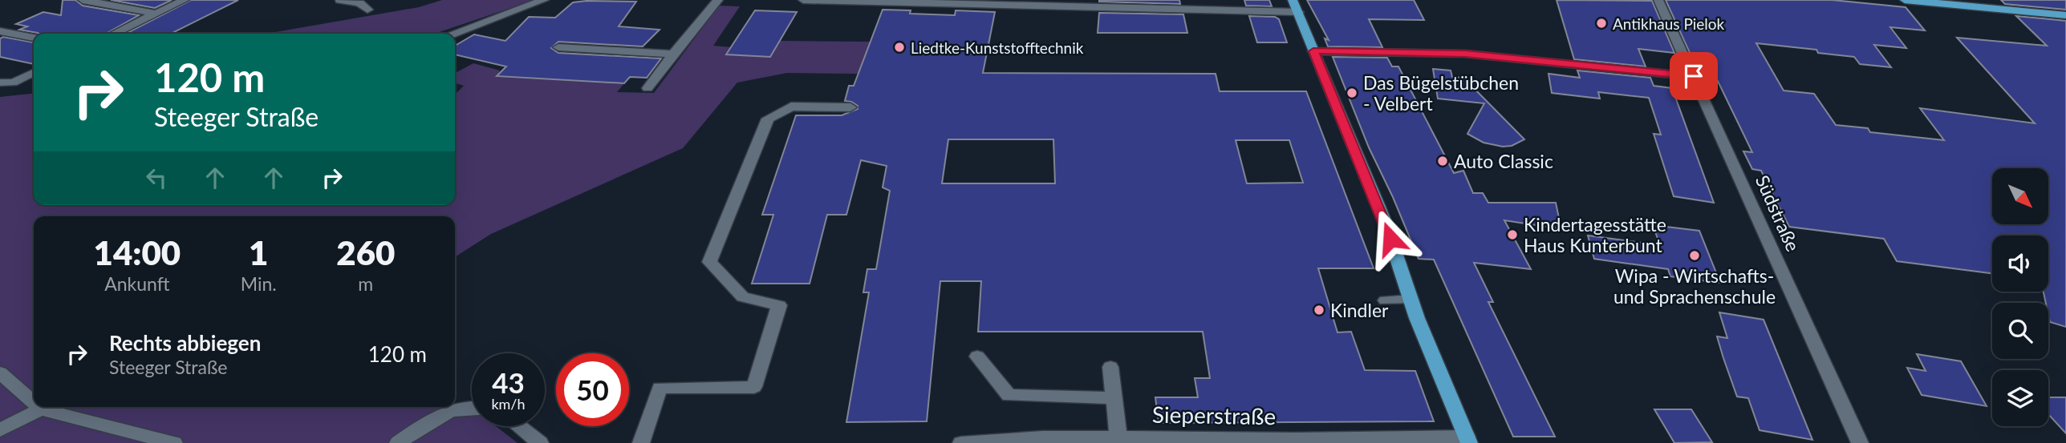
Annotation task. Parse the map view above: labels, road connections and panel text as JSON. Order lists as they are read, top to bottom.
{
  "streets": {
    "street": ["Südstraße", "Sieperstraße"]
  },
  "places": [
    "Antikhaus Pielok",
    "Liedtke-Kunststofftechnik",
    "Das Bügelstübchen - Velbert",
    "Auto Classic",
    "Kindertagesstätte Haus Kunterbunt",
    "Wipa - Wirtschafts- und Sprachenschule",
    "Kindler"
  ],
  "north": "bottom right",
  "page": {
    "turn": ["120 m", "Steeger Straße"],
    "eta": [
      "14:00",
      "Ankunft",
      "1",
      "Min.",
      "260",
      "m"
    ],
    "list": [
      {
        "name": "Rechts abbiegen",
        "note": "Steeger Straße",
        "value": "120 m"
      }
    ],
    "speed": "43 km/h",
    "limit": "50"
  }
}
